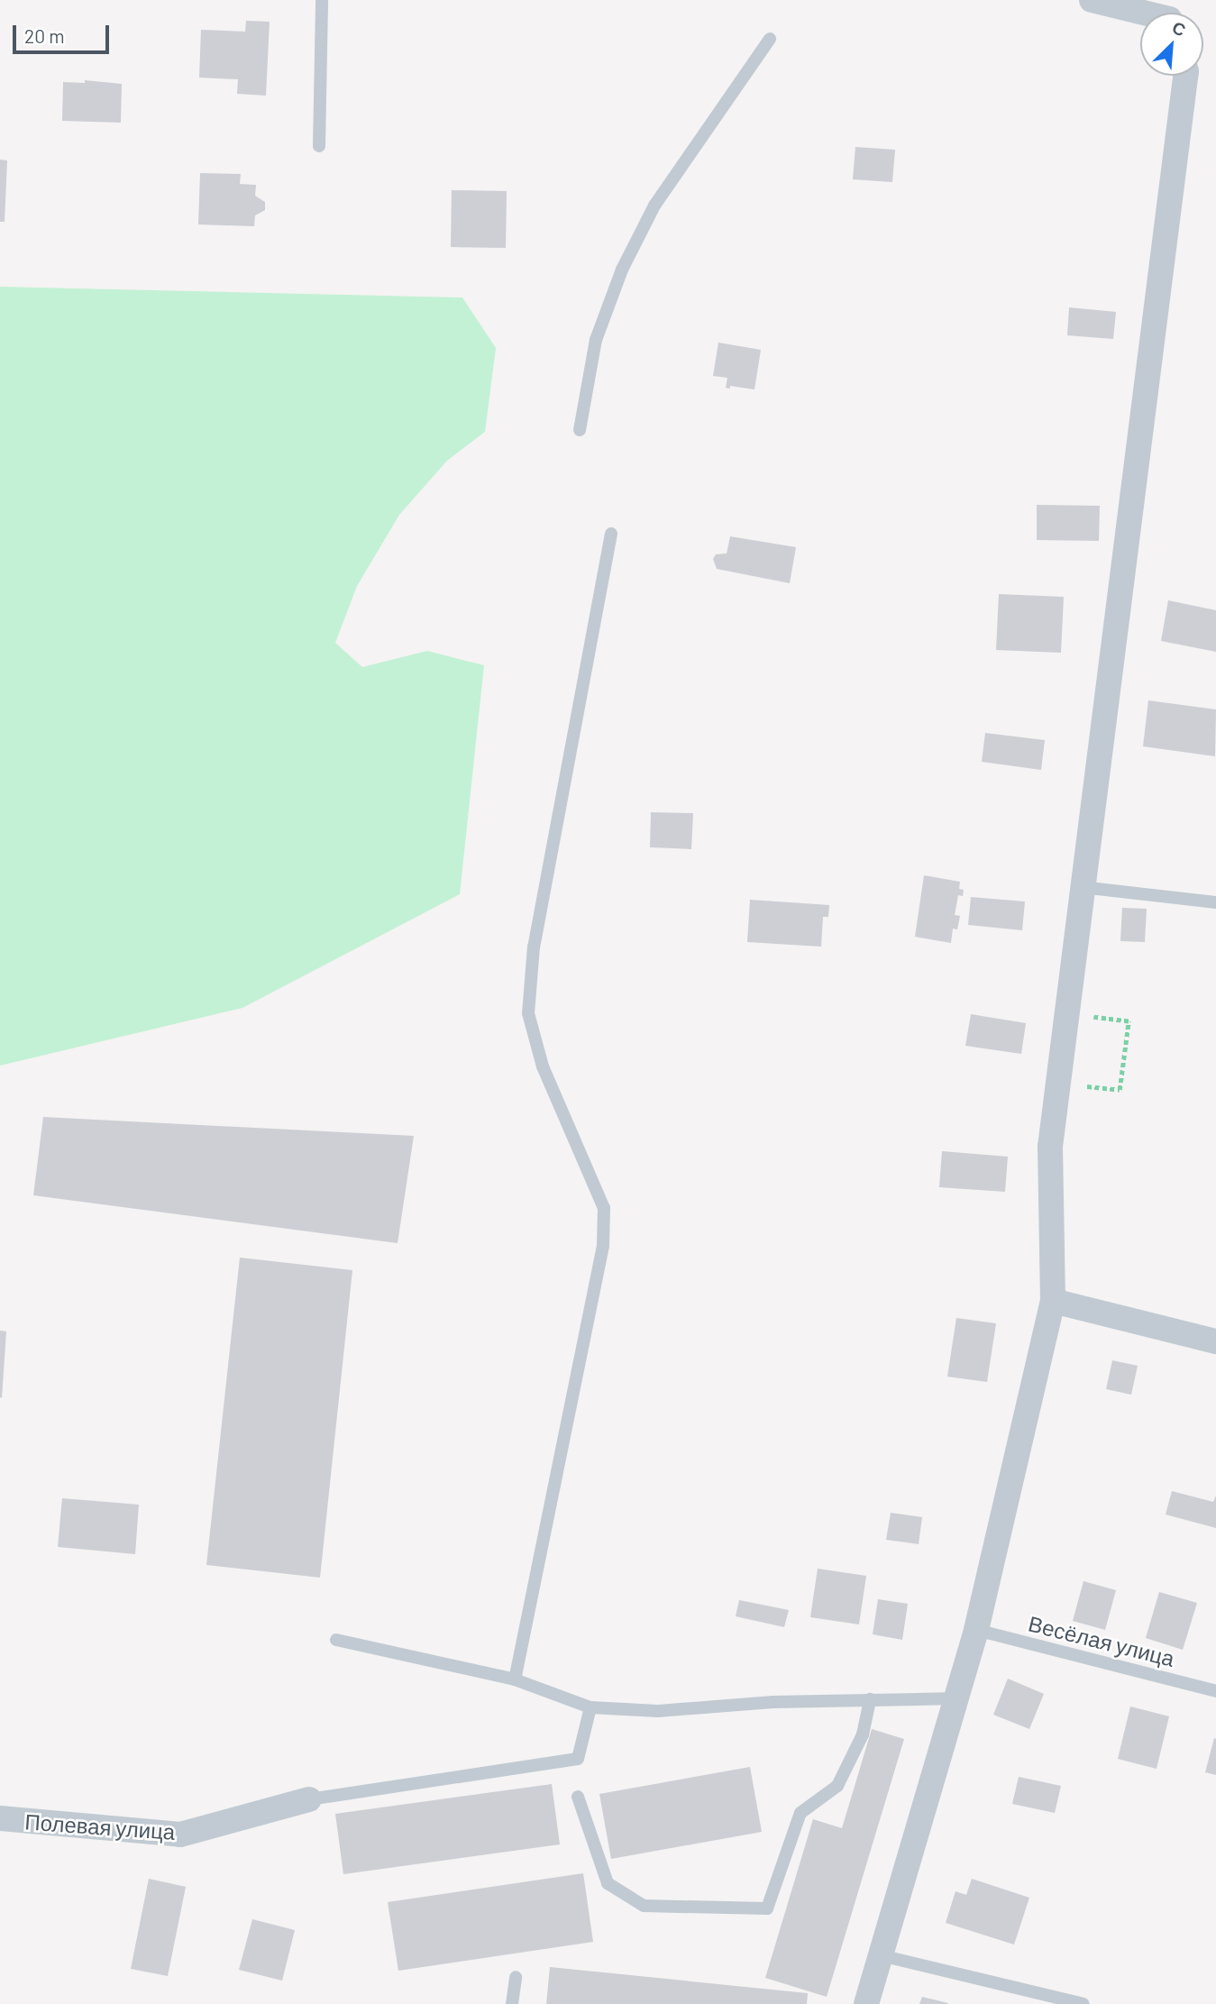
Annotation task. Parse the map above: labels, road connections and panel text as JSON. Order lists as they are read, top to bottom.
{
  "streets": {
    "street": ["Полевая улица"],
    "lane": ["Весёлая улица"]
  },
  "scale_bar": "20 m",
  "north": "top right"
}
